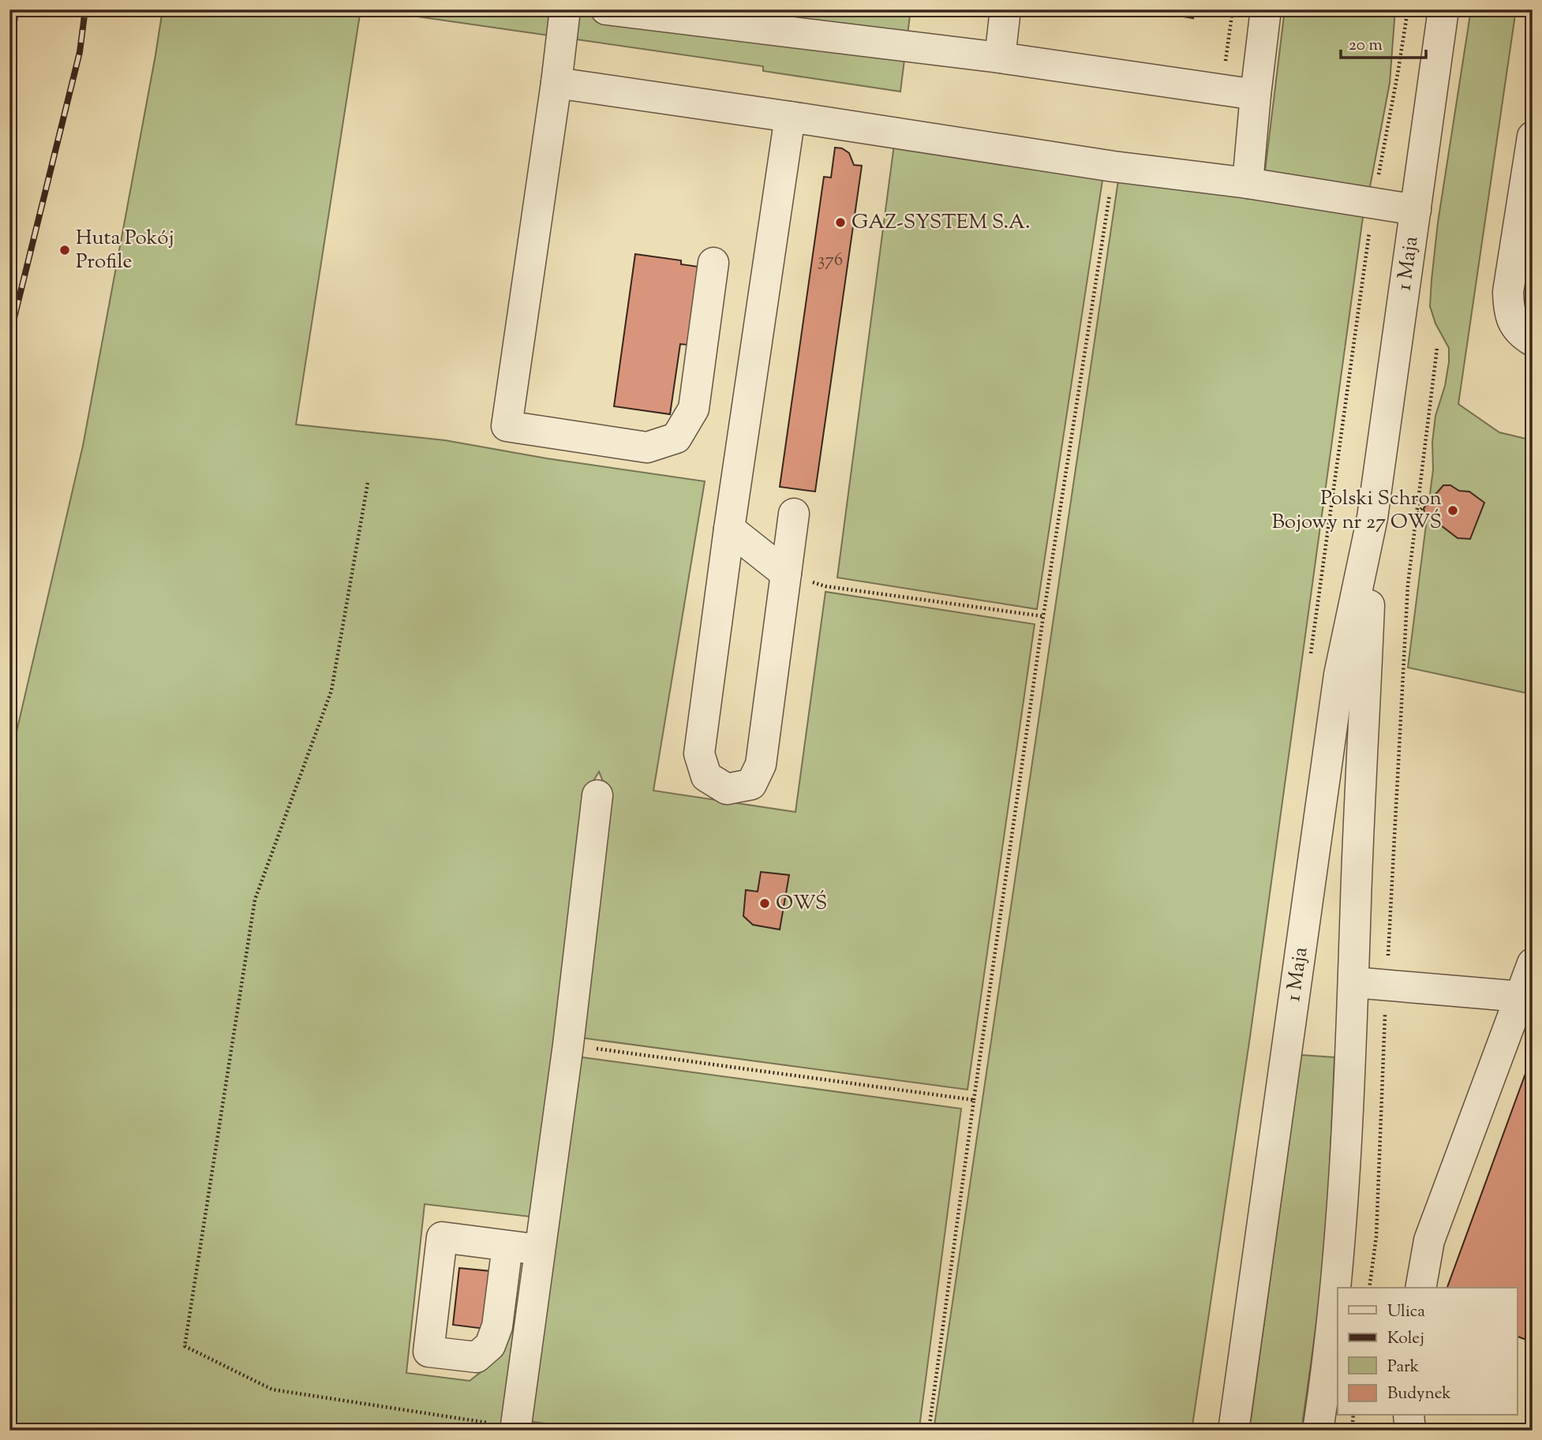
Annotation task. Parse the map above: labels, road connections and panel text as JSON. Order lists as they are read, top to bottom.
{
  "streets": {
    "street": ["1 Maja"]
  },
  "places": [
    "GAZ-SYSTEM S.A.",
    "Huta Pokój Profile",
    "Polski Schron Bojowy nr 27 OWŚ",
    "OWŚ"
  ],
  "house_numbers": ["376"],
  "legend": [
    "Ulica",
    "Kolej",
    "Park",
    "Budynek"
  ],
  "scale_bar": "20 m"
}
